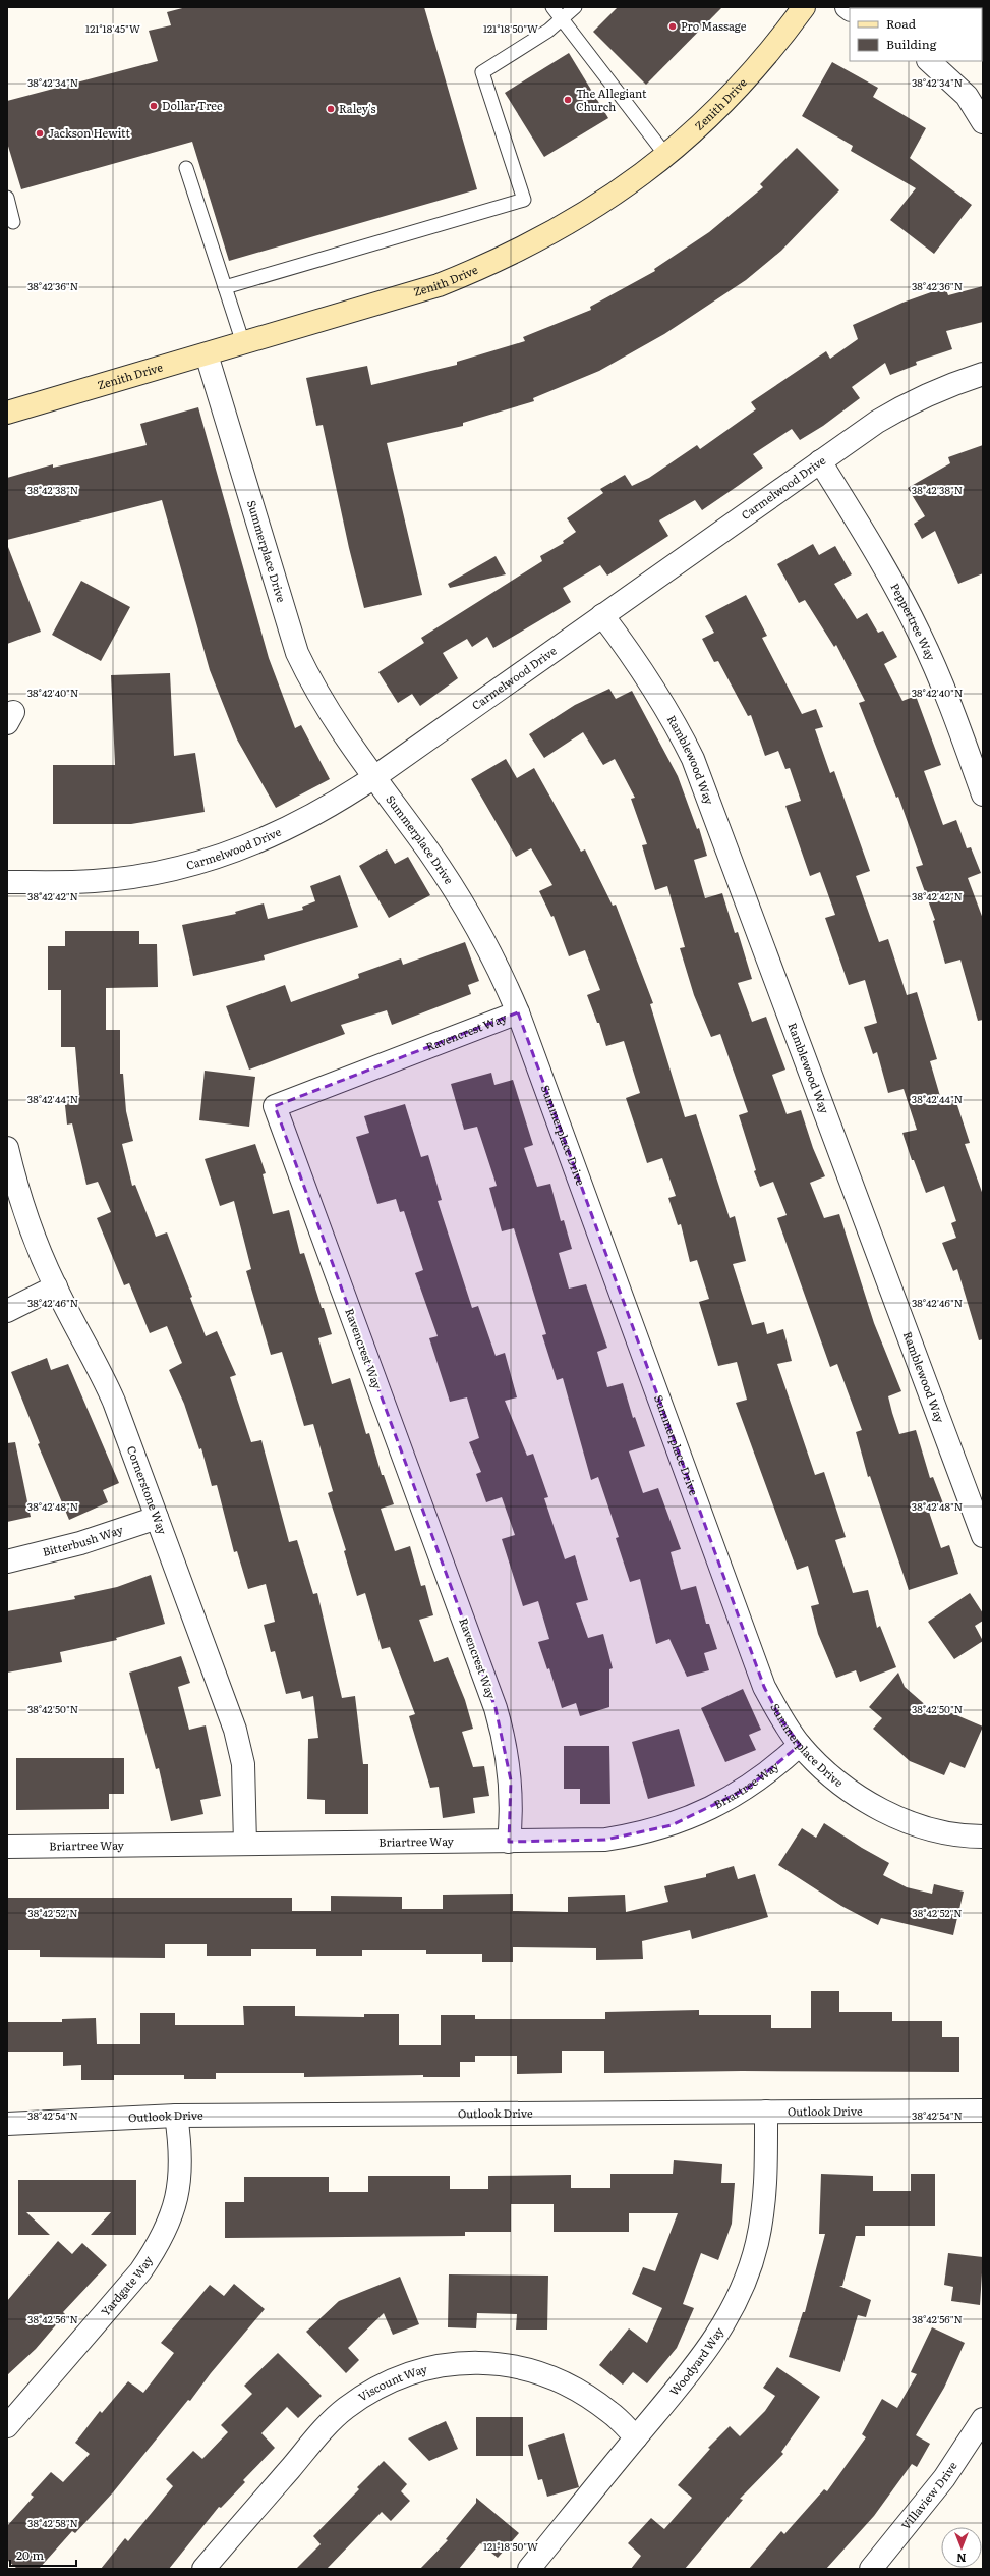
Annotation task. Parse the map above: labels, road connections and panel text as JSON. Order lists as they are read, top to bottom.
{
  "streets": {
    "street": [
      "Zenith Drive",
      "Carmelwood Drive",
      "Summerplace Drive",
      "Peppertree Way",
      "Ramblewood Way",
      "Ravencrest Way",
      "Cornerstone Way",
      "Bitterbush Way",
      "Briartree Way",
      "Outlook Drive",
      "Yardgate Way",
      "Woodyard Way",
      "Viscount Way",
      "Villaview Drive"
    ]
  },
  "crossings": [
    ["Zenith Drive", "Summerplace Drive"],
    ["Carmelwood Drive", "Summerplace Drive"],
    ["Carmelwood Drive", "Peppertree Way"],
    ["Carmelwood Drive", "Ramblewood Way"],
    ["Summerplace Drive", "Ravencrest Way"],
    ["Summerplace Drive", "Briartree Way"],
    ["Ravencrest Way", "Briartree Way"],
    ["Cornerstone Way", "Bitterbush Way"],
    ["Cornerstone Way", "Briartree Way"],
    ["Outlook Drive", "Yardgate Way"],
    ["Outlook Drive", "Woodyard Way"],
    ["Woodyard Way", "Viscount Way"]
  ],
  "places": [
    "Pro Massage",
    "The Allegiant Church",
    "Dollar Tree",
    "Raley's",
    "Jackson Hewitt"
  ],
  "legend": ["Road", "Building"],
  "scale_bar": "20 m",
  "north": "bottom",
  "coordinates": [
    "121°18'45\"W",
    "121°18'50\"W",
    "38°42'34\"N",
    "38°42'36\"N",
    "38°42'38\"N",
    "38°42'40\"N",
    "38°42'42\"N",
    "38°42'44\"N",
    "38°42'46\"N",
    "38°42'48\"N",
    "38°42'50\"N",
    "38°42'52\"N",
    "38°42'54\"N",
    "38°42'56\"N",
    "38°42'58\"N"
  ]
}
